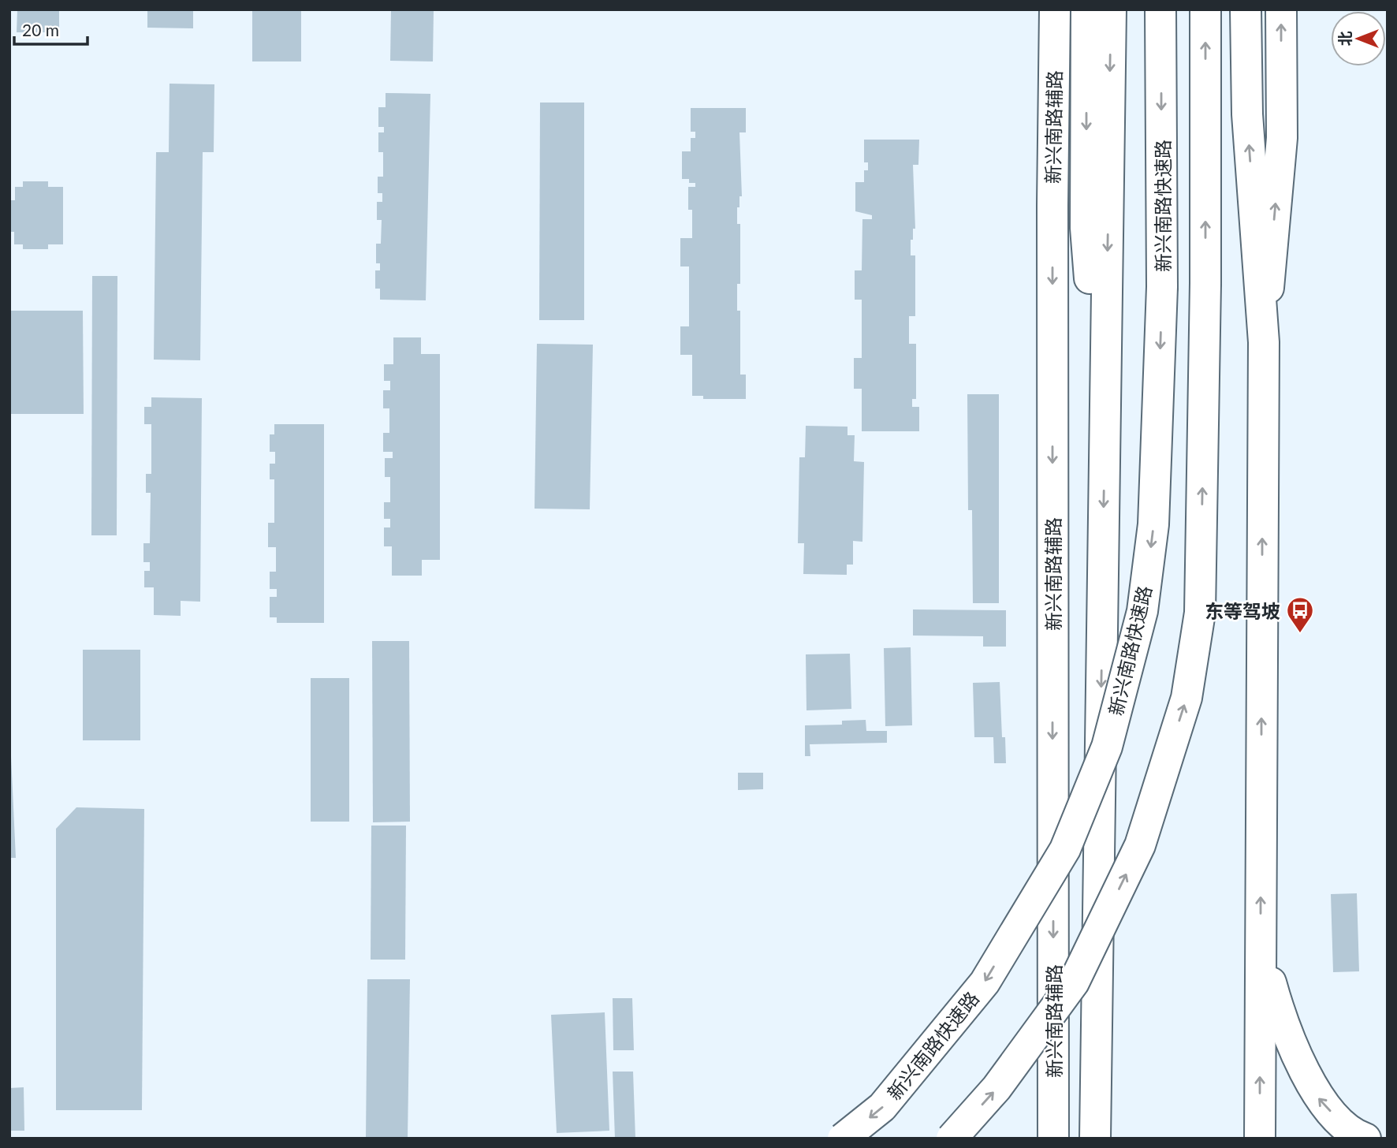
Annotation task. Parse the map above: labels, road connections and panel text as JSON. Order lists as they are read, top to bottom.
{
  "streets": {
    "main road": ["新兴南路辅路", "新兴南路快速路"]
  },
  "places": {
    "bus stop": ["东等驾坡"]
  },
  "scale_bar": "20 m",
  "north": "left"
}
